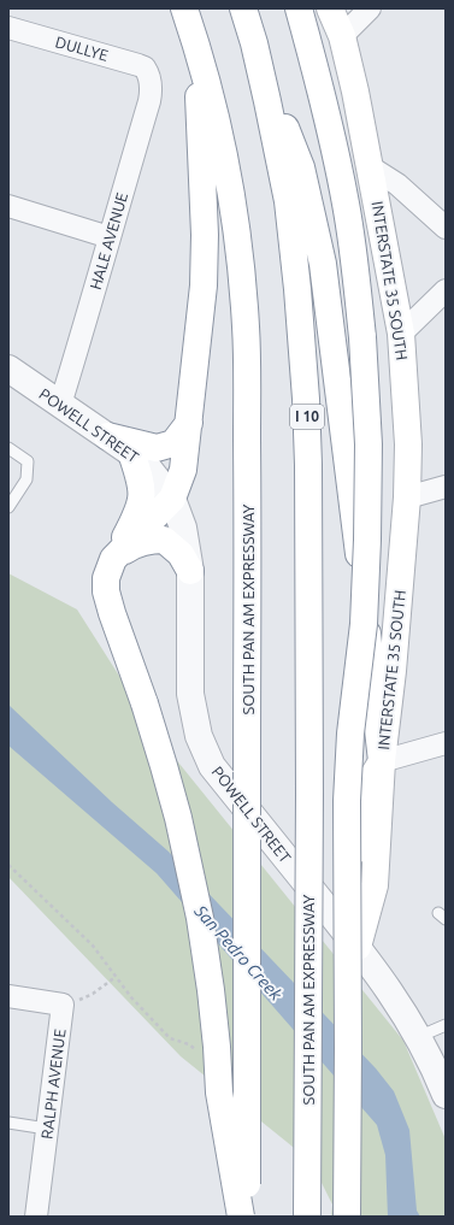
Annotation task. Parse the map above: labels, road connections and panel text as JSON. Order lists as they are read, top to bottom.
{
  "streets": {
    "main road": ["INTERSTATE 35 SOUTH", "I 10", "SOUTH PAN AM EXPRESSWAY"],
    "street": [
      "DULLYE",
      "HALE AVENUE",
      "POWELL STREET",
      "RALPH AVENUE"
    ]
  },
  "crossings": [
    ["DULLYE", "HALE AVENUE"],
    ["HALE AVENUE", "POWELL STREET"],
    ["INTERSTATE 35 SOUTH", "POWELL STREET"]
  ],
  "water": ["San Pedro Creek"]
}
